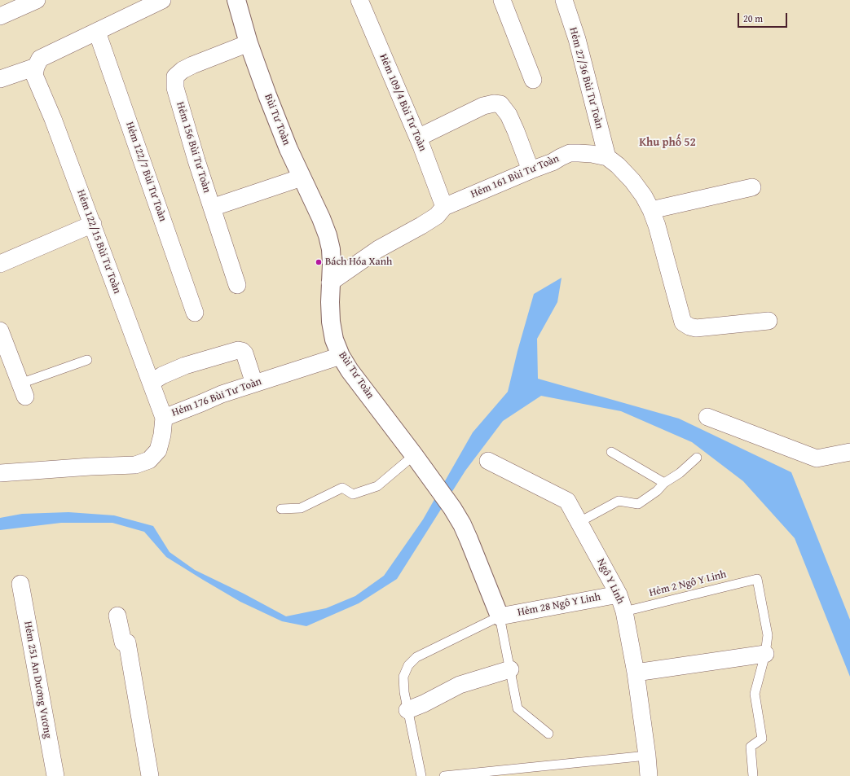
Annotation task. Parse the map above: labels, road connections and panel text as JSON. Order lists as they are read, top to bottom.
{
  "streets": {
    "street": [
      "Hẻm 27/36 Bùi Tư Toàn",
      "Hẻm 109/4 Bùi Tư Toàn",
      "Bùi Tư Toàn",
      "Hẻm 156 Bùi Tư Toàn",
      "Hẻm 122/7 Bùi Tư Toàn",
      "Hẻm 161 Bùi Tư Toàn",
      "Hẻm 122/15 Bùi Tư Toàn",
      "Hẻm 176 Bùi Tư Toàn",
      "Ngô Y Linh",
      "Hẻm 28 Ngô Y Linh",
      "Hẻm 251 An Dương Vương"
    ],
    "lane": ["Hẻm 2 Ngô Y Linh"]
  },
  "crossings": [
    ["Hẻm 27/36 Bùi Tư Toàn", "Hẻm 161 Bùi Tư Toàn"],
    ["Hẻm 109/4 Bùi Tư Toàn", "Hẻm 161 Bùi Tư Toàn"],
    ["Bùi Tư Toàn", "Hẻm 156 Bùi Tư Toàn"],
    ["Bùi Tư Toàn", "Hẻm 161 Bùi Tư Toàn"],
    ["Bùi Tư Toàn", "Hẻm 176 Bùi Tư Toàn"],
    ["Bùi Tư Toàn", "Hẻm 28 Ngô Y Linh"],
    ["Hẻm 122/15 Bùi Tư Toàn", "Hẻm 176 Bùi Tư Toàn"],
    ["Ngô Y Linh", "Hẻm 2 Ngô Y Linh"],
    ["Ngô Y Linh", "Hẻm 28 Ngô Y Linh"]
  ],
  "districts": ["Khu phố 52"],
  "places": ["Bách Hóa Xanh"],
  "scale_bar": "20 m"
}
